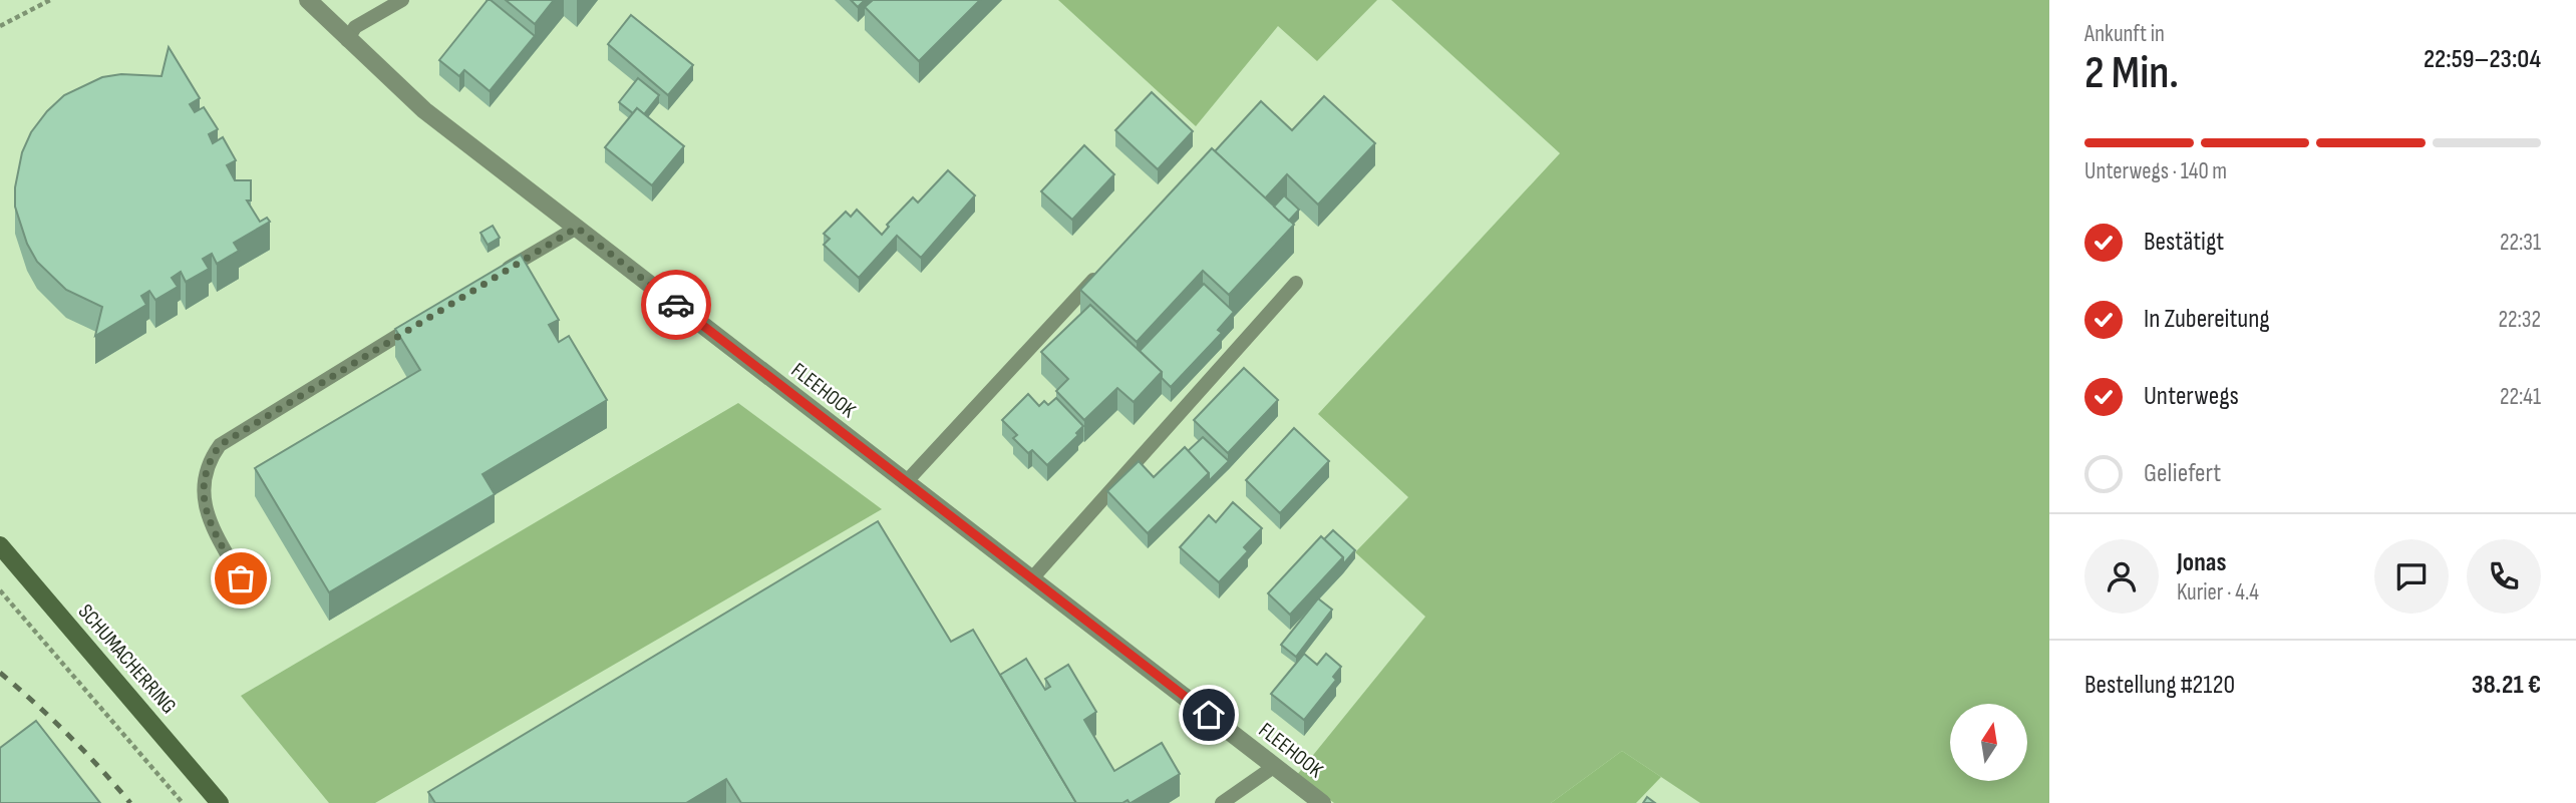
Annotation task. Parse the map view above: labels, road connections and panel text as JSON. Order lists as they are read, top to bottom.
{
  "streets": {
    "main road": ["SCHUMACHERRING"],
    "street": ["FLEEHOOK"]
  },
  "north": "top",
  "page": {
    "heading": ["2 Min.", "Ankunft in", "22:59–23:04"],
    "panel": [
      "Jonas",
      "Kurier · 4.4",
      "Bestellung #2120",
      "38.21 €"
    ],
    "bar": "Unterwegs · 140 m",
    "list": [
      ["Bestätigt", "22:31"],
      ["In Zubereitung", "22:32"],
      ["Unterwegs", "22:41"],
      "Geliefert"
    ]
  }
}
